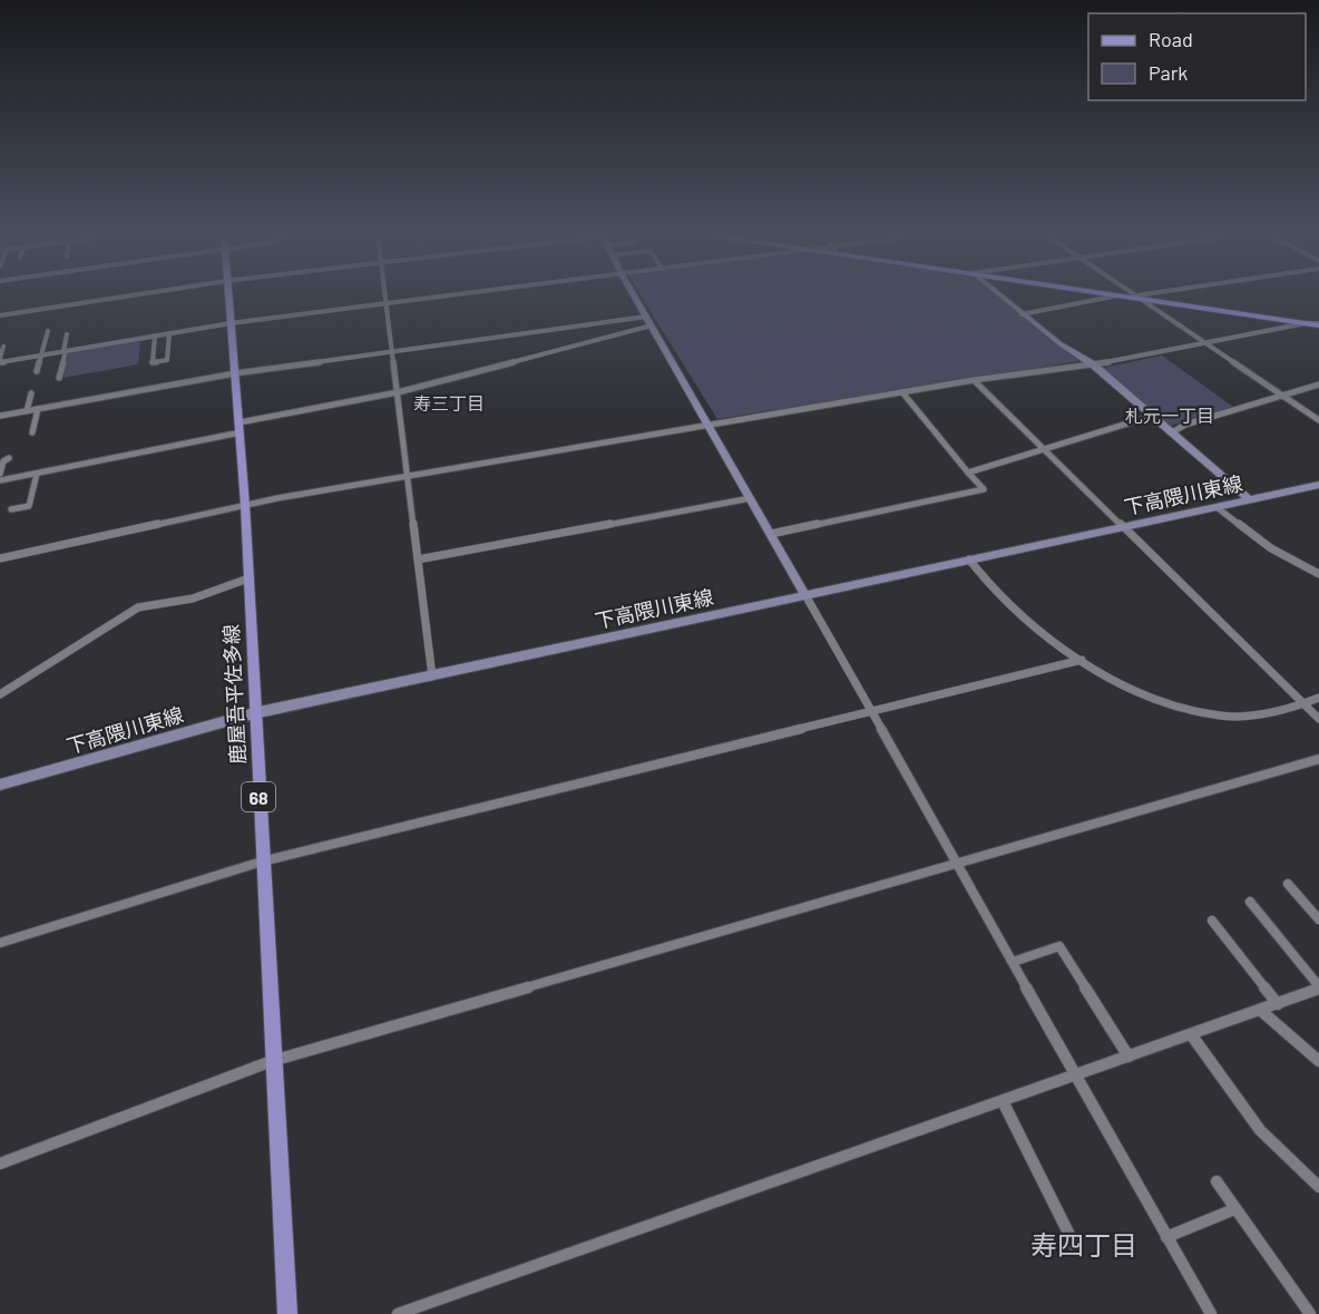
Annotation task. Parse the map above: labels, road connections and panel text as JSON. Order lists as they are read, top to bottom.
{
  "streets": {
    "main road": ["鹿屋吾平佐多線", "68"],
    "street": ["下高隈川東線"]
  },
  "crossings": [
    ["下高隈川東線", "鹿屋吾平佐多線"]
  ],
  "districts": ["寿三丁目", "札元一丁目", "寿四丁目"],
  "legend": ["Road", "Park"]
}
